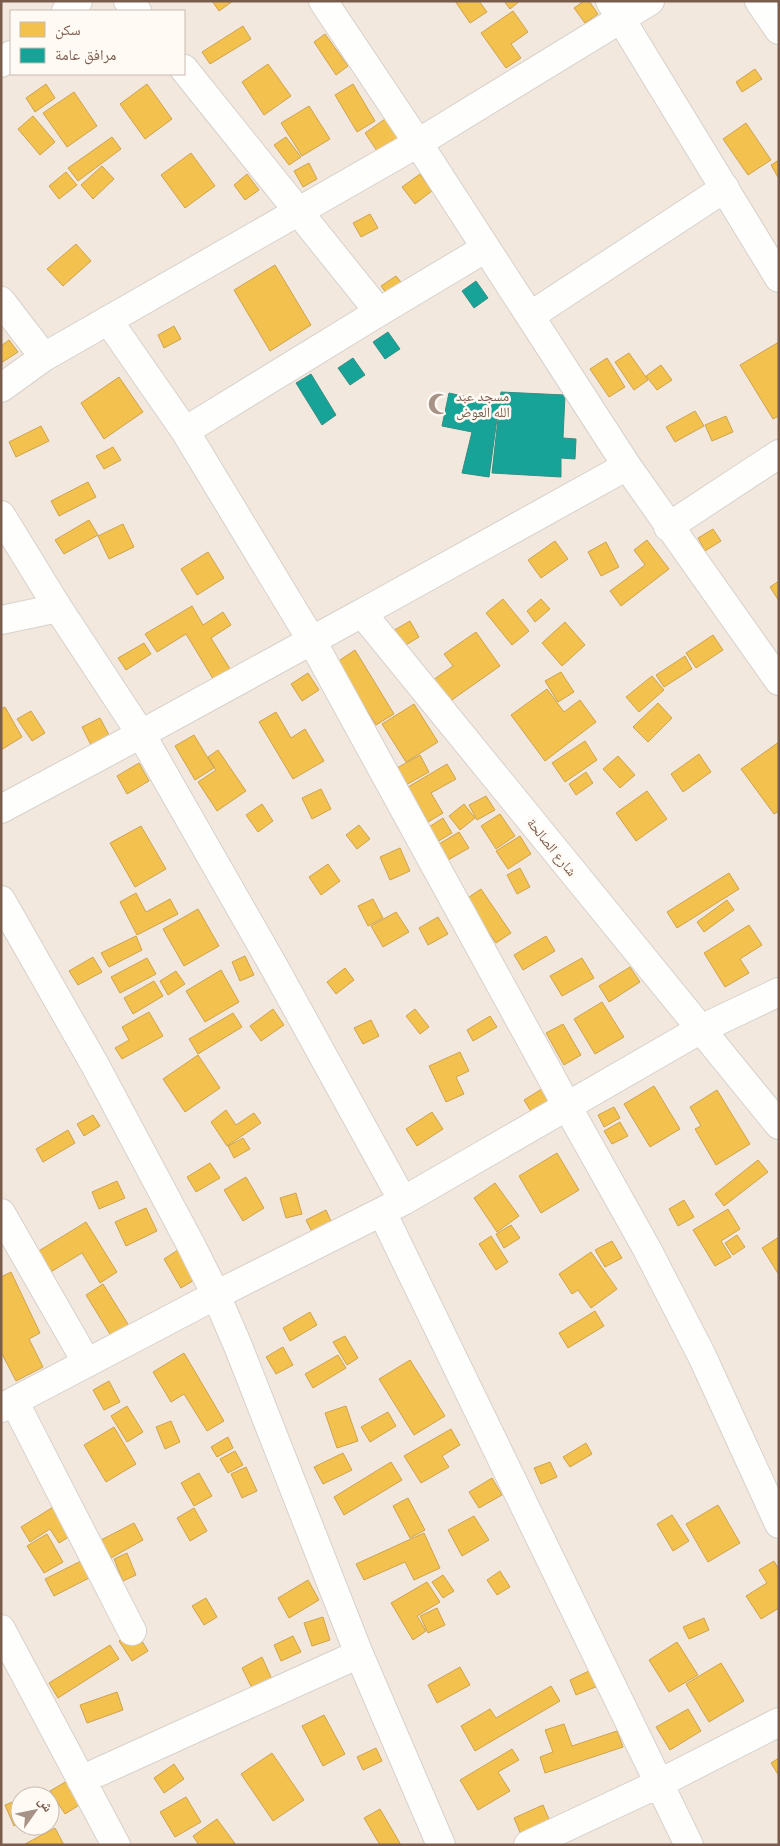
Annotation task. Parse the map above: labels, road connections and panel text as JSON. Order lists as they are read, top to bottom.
{
  "streets": {
    "street": ["شارع الصالحة"]
  },
  "places": {
    "mosque": ["مسجد عبد الله العوض"]
  },
  "legend": ["سكن", "مرافق عامة"],
  "north": "top right"
}
